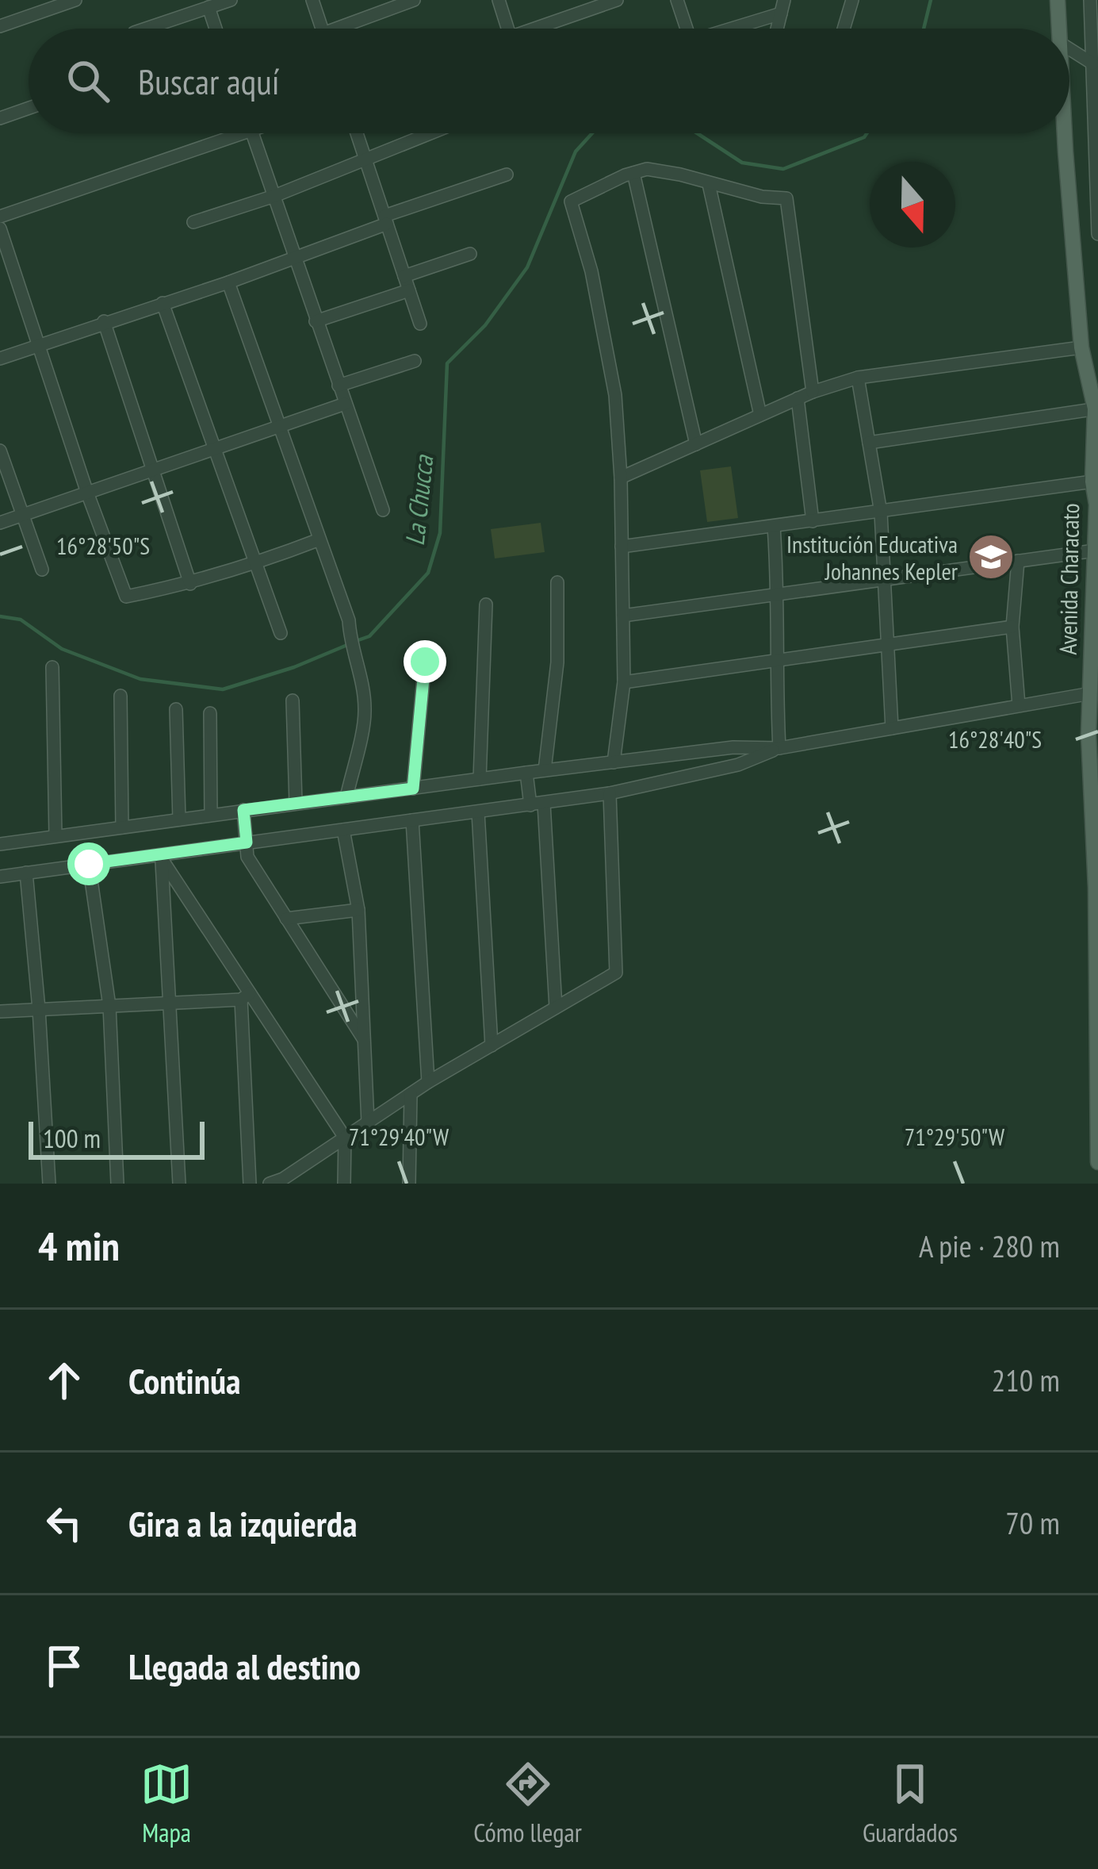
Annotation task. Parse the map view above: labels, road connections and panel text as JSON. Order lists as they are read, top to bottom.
{
  "streets": {
    "main road": ["Avenida Characato"]
  },
  "water": ["La Chucca"],
  "places": {
    "school or university": ["Institución Educativa Johannes Kepler"]
  },
  "scale_bar": "100 m",
  "north": "bottom",
  "page": {
    "search": "Buscar aquí",
    "scale": "100 m",
    "heading": ["4 min", "A pie · 280 m"],
    "list": [
      ["Continúa", "210 m"],
      ["Gira a la izquierda", "70 m"],
      "Llegada al destino"
    ],
    "nav": ["Mapa", "Cómo llegar", "Guardados"]
  },
  "coordinates": [
    "16°28'50\"S",
    "16°28'40\"S",
    "71°29'40\"W",
    "71°29'50\"W"
  ]
}
